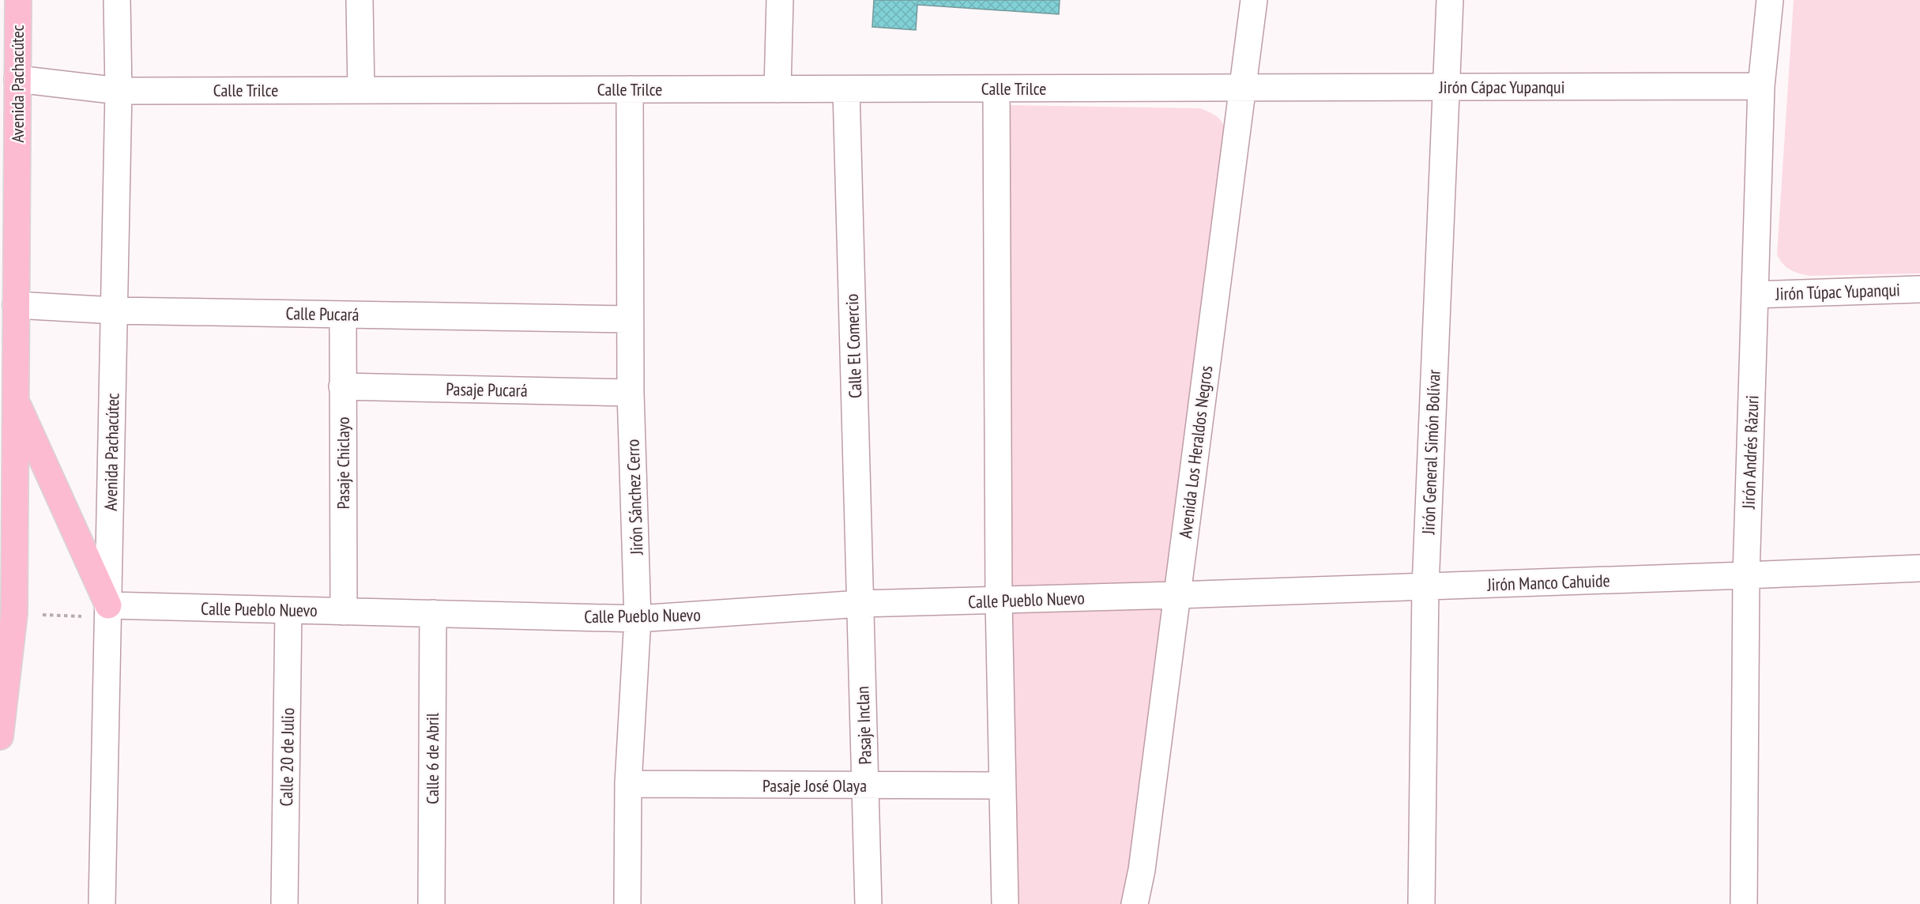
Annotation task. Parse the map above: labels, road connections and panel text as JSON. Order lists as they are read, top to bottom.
{
  "streets": {
    "main road": ["Avenida Pachacútec"],
    "street": [
      "Jirón Cápac Yupanqui",
      "Calle Trilce",
      "Jirón Túpac Yupanqui",
      "Calle Pucará",
      "Calle El Comercio",
      "Pasaje Pucará",
      "Avenida Los Heraldos Negros",
      "Jirón General Simón Bolívar",
      "Jirón Andrés Rázuri",
      "Pasaje Chiclayo",
      "Jirón Sánchez Cerro",
      "Jirón Manco Cahuide",
      "Calle Pueblo Nuevo",
      "Pasaje Inclan",
      "Calle 20 de Julio",
      "Calle 6 de Abril",
      "Pasaje José Olaya"
    ]
  },
  "crossings": [
    ["Avenida Pachacútec", "Calle Trilce"],
    ["Avenida Pachacútec", "Calle Pucará"],
    ["Avenida Pachacútec", "Calle Pueblo Nuevo"],
    ["Jirón Cápac Yupanqui", "Calle Trilce"],
    ["Jirón Cápac Yupanqui", "Avenida Los Heraldos Negros"],
    ["Jirón Cápac Yupanqui", "Jirón General Simón Bolívar"],
    ["Jirón Cápac Yupanqui", "Jirón Andrés Rázuri"],
    ["Calle Trilce", "Calle El Comercio"],
    ["Calle Trilce", "Avenida Los Heraldos Negros"],
    ["Calle Trilce", "Jirón Sánchez Cerro"],
    ["Jirón Túpac Yupanqui", "Jirón Andrés Rázuri"],
    ["Calle Pucará", "Pasaje Chiclayo"],
    ["Calle Pucará", "Jirón Sánchez Cerro"],
    ["Calle El Comercio", "Calle Pueblo Nuevo"],
    ["Calle El Comercio", "Pasaje Inclan"],
    ["Pasaje Pucará", "Pasaje Chiclayo"],
    ["Pasaje Pucará", "Jirón Sánchez Cerro"],
    ["Avenida Los Heraldos Negros", "Jirón Manco Cahuide"],
    ["Avenida Los Heraldos Negros", "Calle Pueblo Nuevo"],
    ["Jirón General Simón Bolívar", "Jirón Manco Cahuide"],
    ["Jirón Andrés Rázuri", "Jirón Manco Cahuide"],
    ["Pasaje Chiclayo", "Calle Pueblo Nuevo"],
    ["Jirón Sánchez Cerro", "Calle Pueblo Nuevo"],
    ["Jirón Sánchez Cerro", "Pasaje José Olaya"],
    ["Jirón Manco Cahuide", "Calle Pueblo Nuevo"],
    ["Calle Pueblo Nuevo", "Pasaje Inclan"],
    ["Calle Pueblo Nuevo", "Calle 20 de Julio"],
    ["Calle Pueblo Nuevo", "Calle 6 de Abril"],
    ["Pasaje Inclan", "Pasaje José Olaya"]
  ]
}
